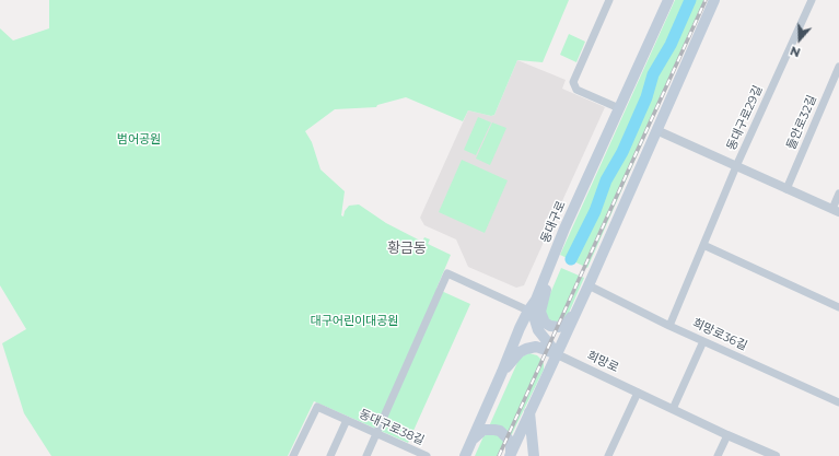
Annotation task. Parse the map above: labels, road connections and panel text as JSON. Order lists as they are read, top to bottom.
{
  "streets": {
    "main road": ["동대구로"],
    "street": [
      "동대구로29길",
      "들안로32길",
      "희망로36길",
      "희망로",
      "동대구로38길"
    ]
  },
  "districts": ["황금동"],
  "parks": ["범어공원", "대구어린이대공원"],
  "north": "bottom"
}
